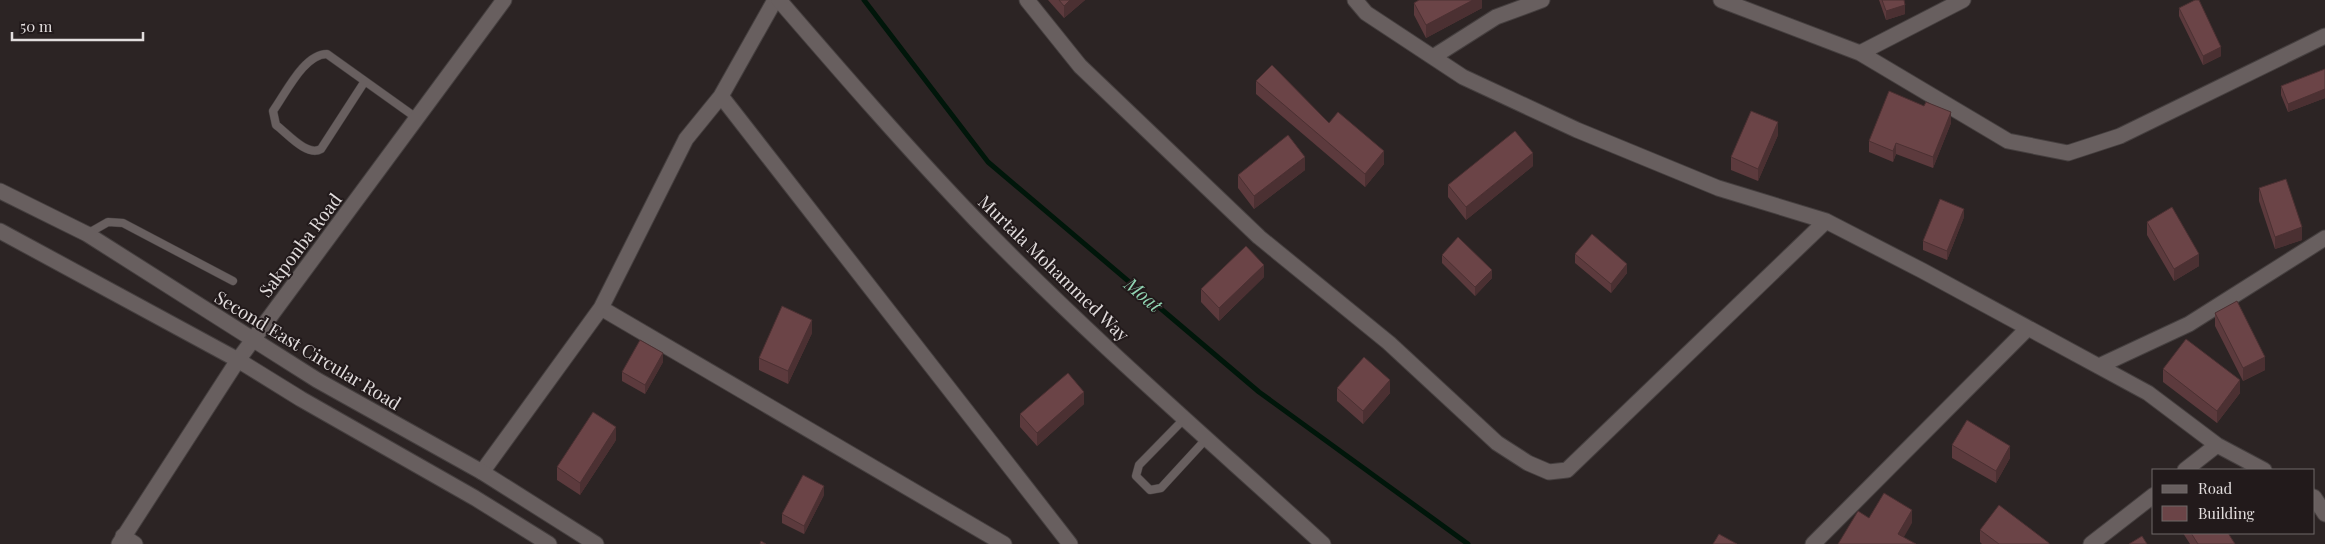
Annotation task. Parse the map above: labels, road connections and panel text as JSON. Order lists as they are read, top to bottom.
{
  "streets": {
    "street": ["Sakponba Road", "Murtala Mohammed Way", "Second East Circular Road"]
  },
  "crossings": [
    ["Sakponba Road", "Second East Circular Road"]
  ],
  "water": ["Moat"],
  "legend": ["Road", "Building"],
  "scale_bar": "50 m"
}
